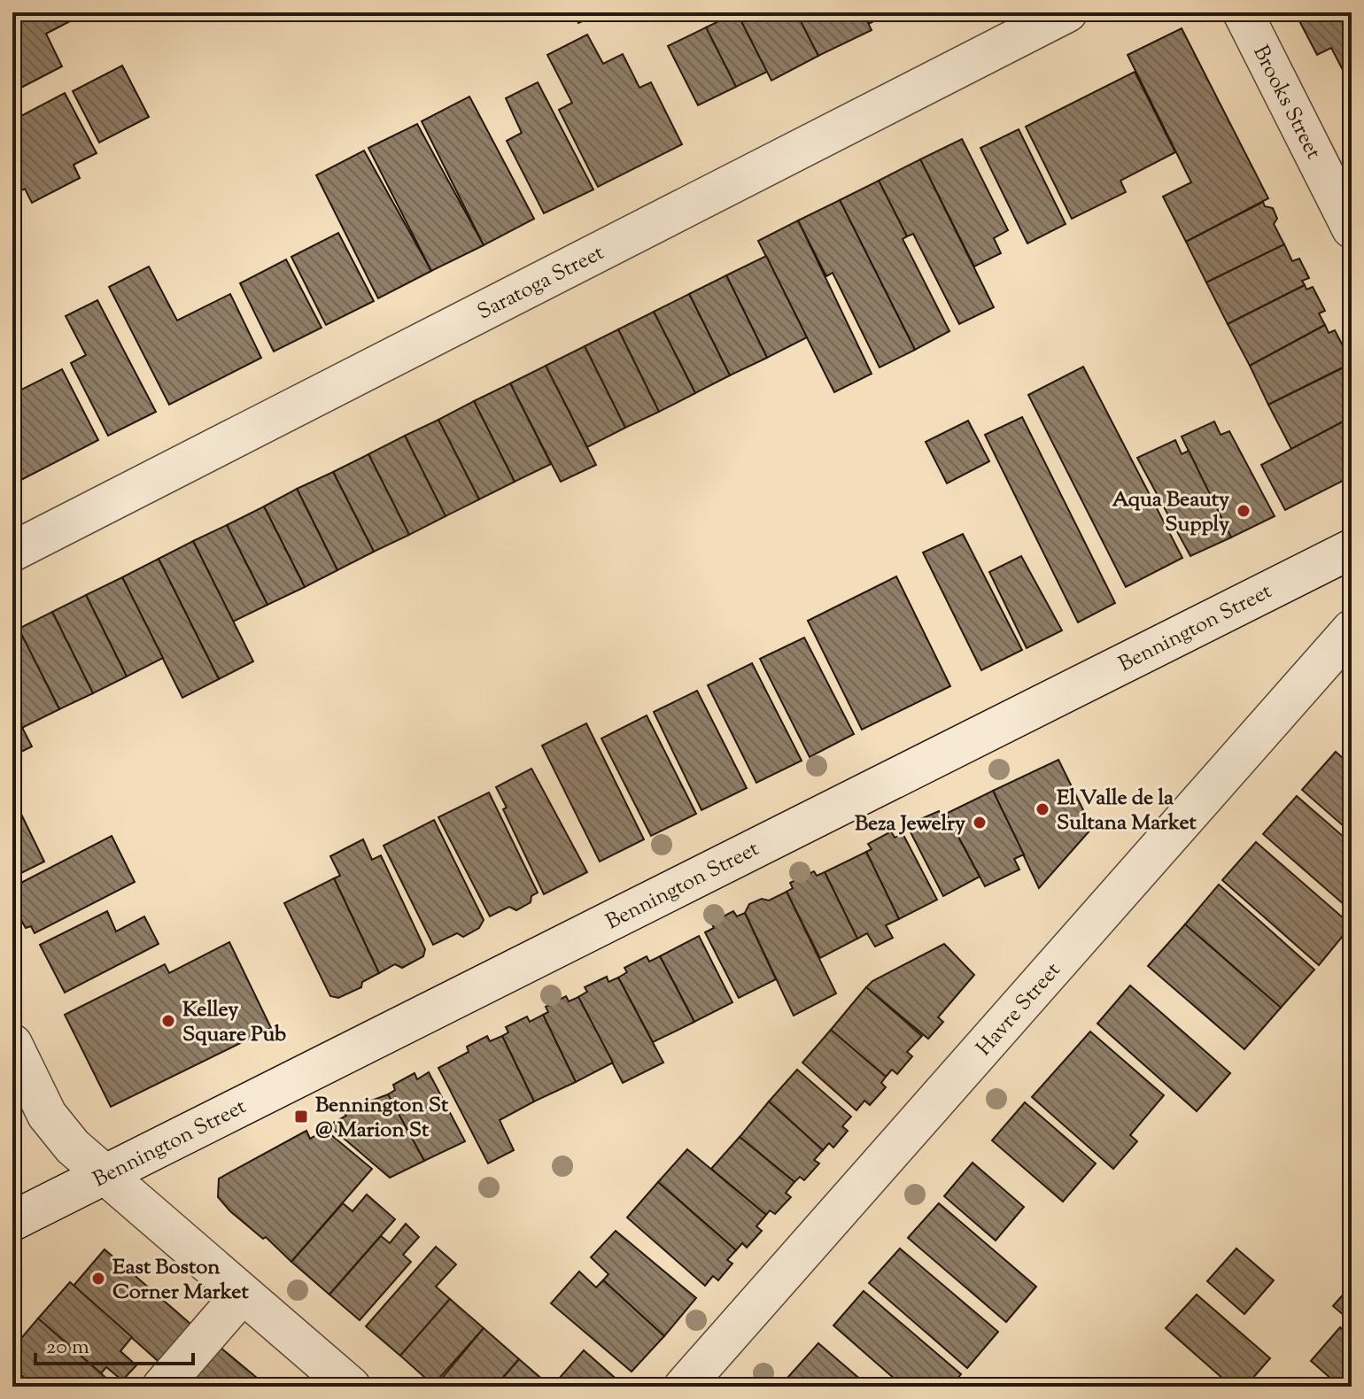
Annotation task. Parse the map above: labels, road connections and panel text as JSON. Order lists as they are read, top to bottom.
{
  "streets": {
    "street": [
      "Brooks Street",
      "Saratoga Street",
      "Bennington Street",
      "Havre Street"
    ]
  },
  "places": {
    "other": [
      "Aqua Beauty Supply",
      "El Valle de la Sultana Market",
      "Beza Jewelry",
      "Kelley Square Pub",
      "East Boston Corner Market"
    ],
    "transit": ["Bennington St @ Marion St"]
  },
  "scale_bar": "20 m"
}
